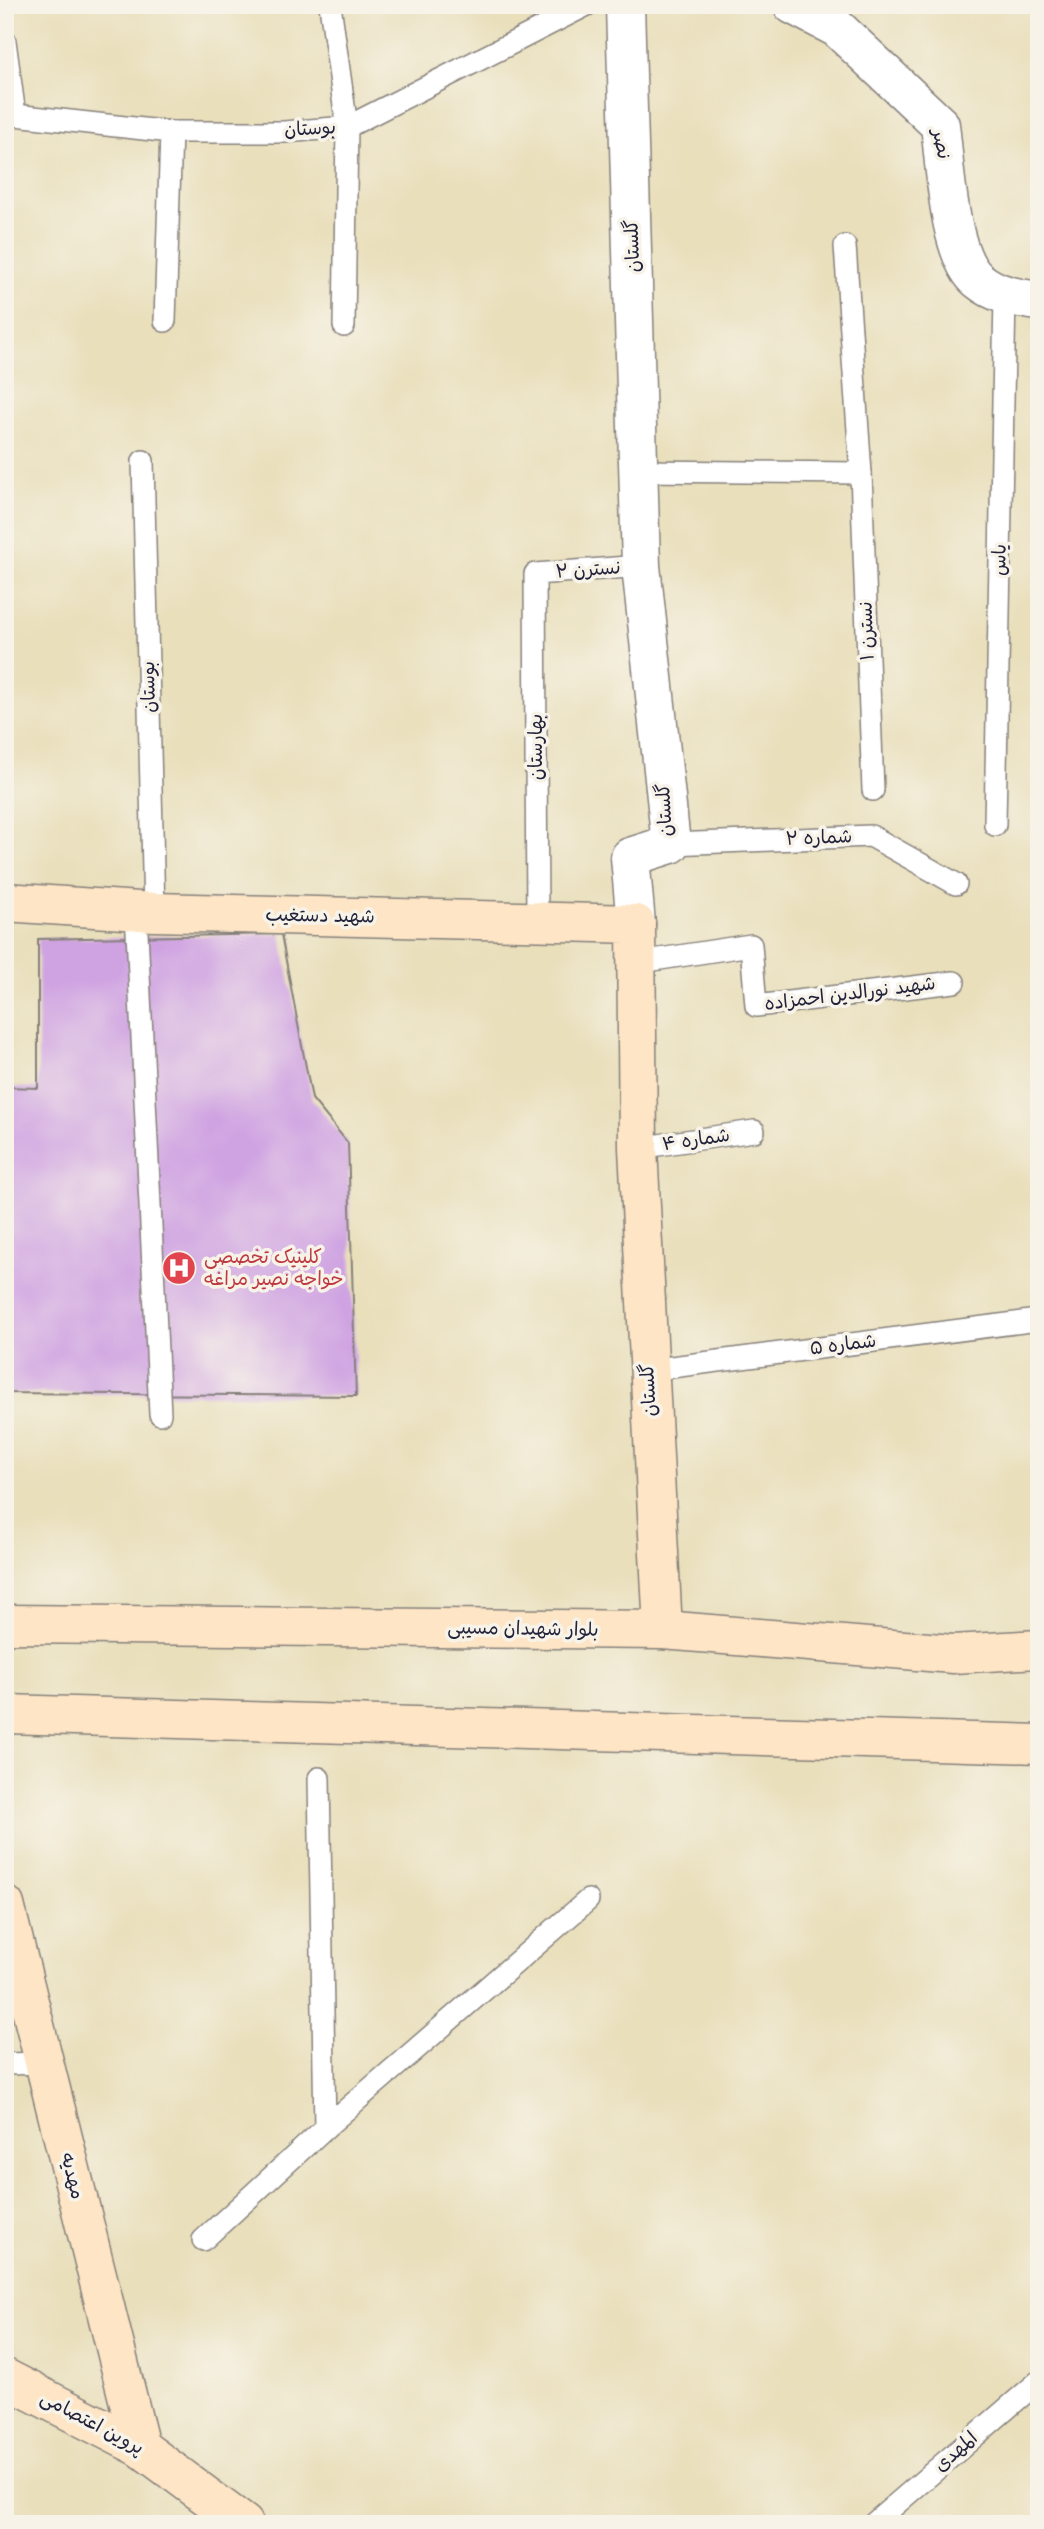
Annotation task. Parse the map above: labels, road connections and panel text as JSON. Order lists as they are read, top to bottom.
{
  "streets": {
    "street": [
      "نصر",
      "گلستان",
      "شهید دستغیب",
      "بلوار شهیدان مسیبی",
      "مهدیه",
      "پروین اعتصامی"
    ],
    "lane": [
      "بوستان",
      "یاس",
      "نسترن ۲",
      "نسترن ۱",
      "بهارستان",
      "شماره ۲",
      "شهید نورالدین احمزاده",
      "شماره ۴",
      "شماره ۵",
      "المهدی"
    ]
  },
  "crossings": [
    ["بوستان", "شهید دستغیب"],
    ["نصر", "یاس"],
    ["گلستان", "نسترن ۲"],
    ["گلستان", "شماره ۲"],
    ["گلستان", "شهید دستغیب"],
    ["گلستان", "شهید نورالدین احمزاده"],
    ["گلستان", "شماره ۴"],
    ["گلستان", "شماره ۵"],
    ["گلستان", "بلوار شهیدان مسیبی"],
    ["نسترن ۲", "بهارستان"],
    ["بهارستان", "شهید دستغیب"],
    ["مهدیه", "پروین اعتصامی"]
  ],
  "places": {
    "hospital": ["کلینیک تخصصی خواجه نصیر مراغه"]
  }
}
